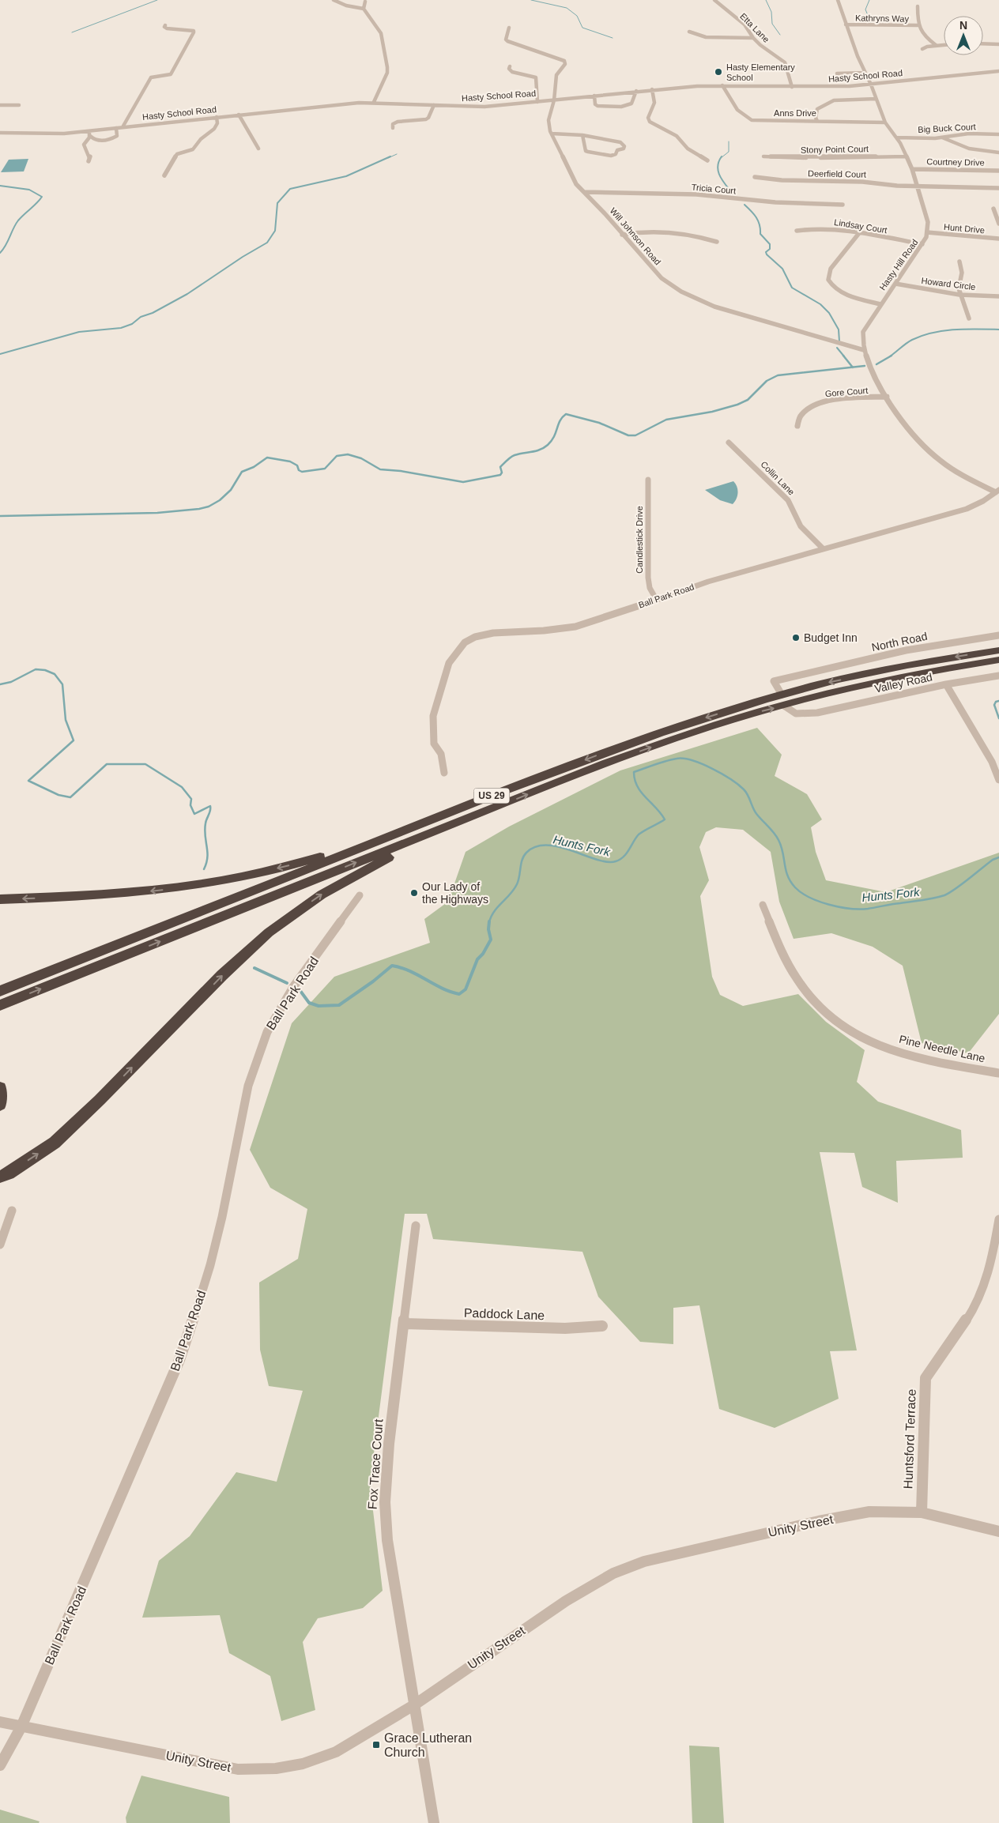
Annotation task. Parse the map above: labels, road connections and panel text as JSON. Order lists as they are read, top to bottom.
{
  "streets": {
    "highway": ["US 29"],
    "street": [
      "Kathryns Way",
      "Etta Lane",
      "Hasty School Road",
      "Anns Drive",
      "Big Buck Court",
      "Stony Point Court",
      "Courtney Drive",
      "Deerfield Court",
      "Tricia Court",
      "Lindsay Court",
      "Hunt Drive",
      "Will Johnson Road",
      "Hasty Hill Road",
      "Howard Circle",
      "Gore Court",
      "Collin Lane",
      "Candlestick Drive",
      "Ball Park Road",
      "North Road",
      "Valley Road",
      "Pine Needle Lane",
      "Paddock Lane",
      "Huntsford Terrace",
      "Fox Trace Court",
      "Unity Street"
    ]
  },
  "crossings": [
    ["Kathryns Way", "Hasty Hill Road"],
    ["Etta Lane", "Hasty School Road"],
    ["Hasty School Road", "Anns Drive"],
    ["Hasty School Road", "Will Johnson Road"],
    ["Hasty School Road", "Hasty Hill Road"],
    ["Anns Drive", "Hasty Hill Road"],
    ["Big Buck Court", "Hasty Hill Road"],
    ["Stony Point Court", "Hasty Hill Road"],
    ["Courtney Drive", "Hasty Hill Road"],
    ["Deerfield Court", "Hasty Hill Road"],
    ["Tricia Court", "Will Johnson Road"],
    ["Lindsay Court", "Hasty Hill Road"],
    ["Hunt Drive", "Hasty Hill Road"],
    ["Will Johnson Road", "Hasty Hill Road"],
    ["Hasty Hill Road", "Howard Circle"],
    ["Hasty Hill Road", "Gore Court"],
    ["Hasty Hill Road", "Ball Park Road"],
    ["Collin Lane", "Ball Park Road"],
    ["Candlestick Drive", "Ball Park Road"],
    ["Ball Park Road", "Unity Street"],
    ["North Road", "Valley Road"],
    ["North Road", "US 29"],
    ["Valley Road", "US 29"],
    ["Paddock Lane", "Fox Trace Court"],
    ["Huntsford Terrace", "Unity Street"],
    ["Fox Trace Court", "Unity Street"]
  ],
  "water": ["Hunts Fork"],
  "places": {
    "other": ["Hasty Elementary School", "Budget Inn", "Our Lady of the Highways"],
    "transit": ["Grace Lutheran Church"]
  },
  "north": "top"
}
